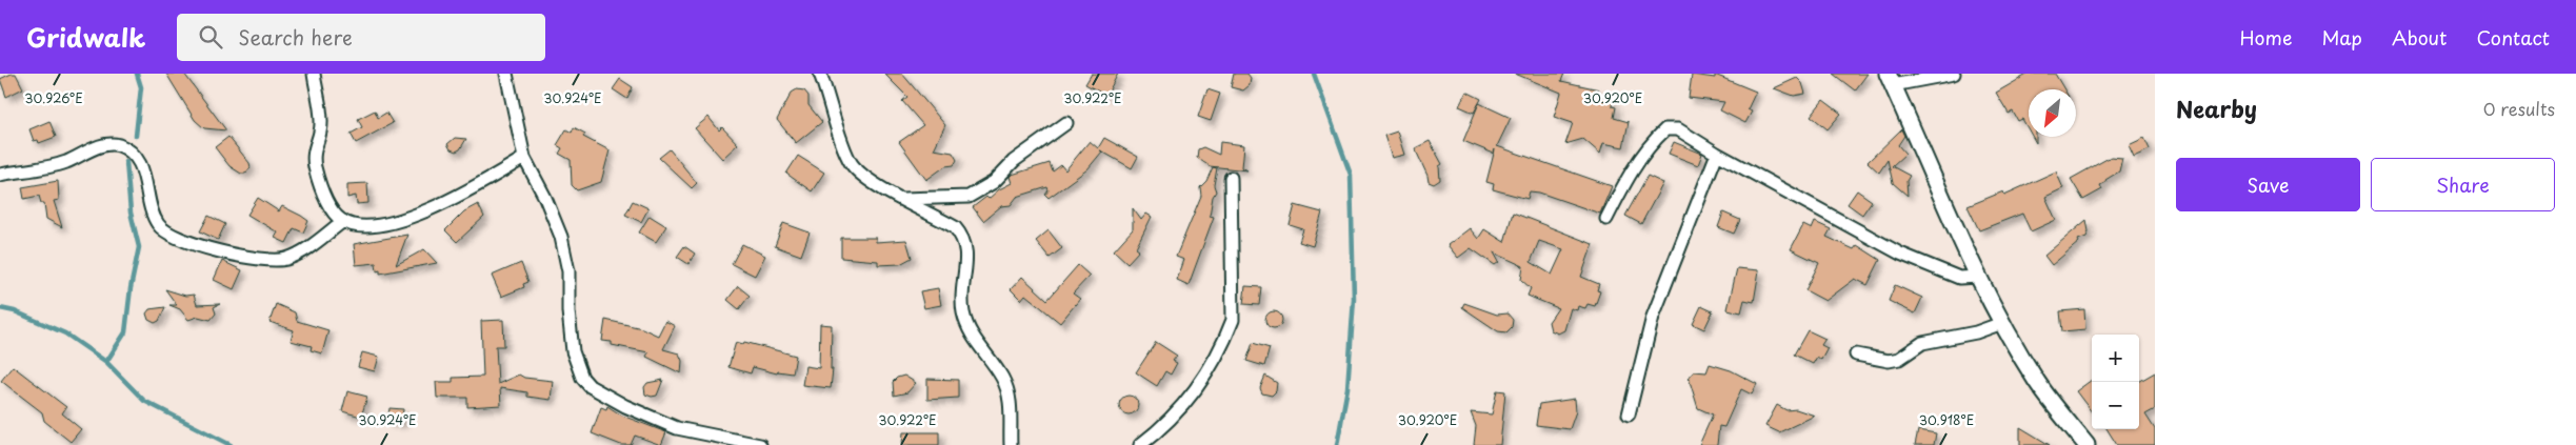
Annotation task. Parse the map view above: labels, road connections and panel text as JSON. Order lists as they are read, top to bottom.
{
  "north": "bottom left",
  "page": {
    "header": "Gridwalk",
    "search": "Search here",
    "nav": [
      "Home",
      "Map",
      "About",
      "Contact"
    ],
    "heading": ["Nearby", "0 results"],
    "buttons": ["Save", "Share"],
    "map_buttons": ["+", "−"]
  },
  "coordinates": [
    "30.926°E",
    "30.924°E",
    "30.922°E",
    "30.920°E",
    "30.918°E"
  ]
}
